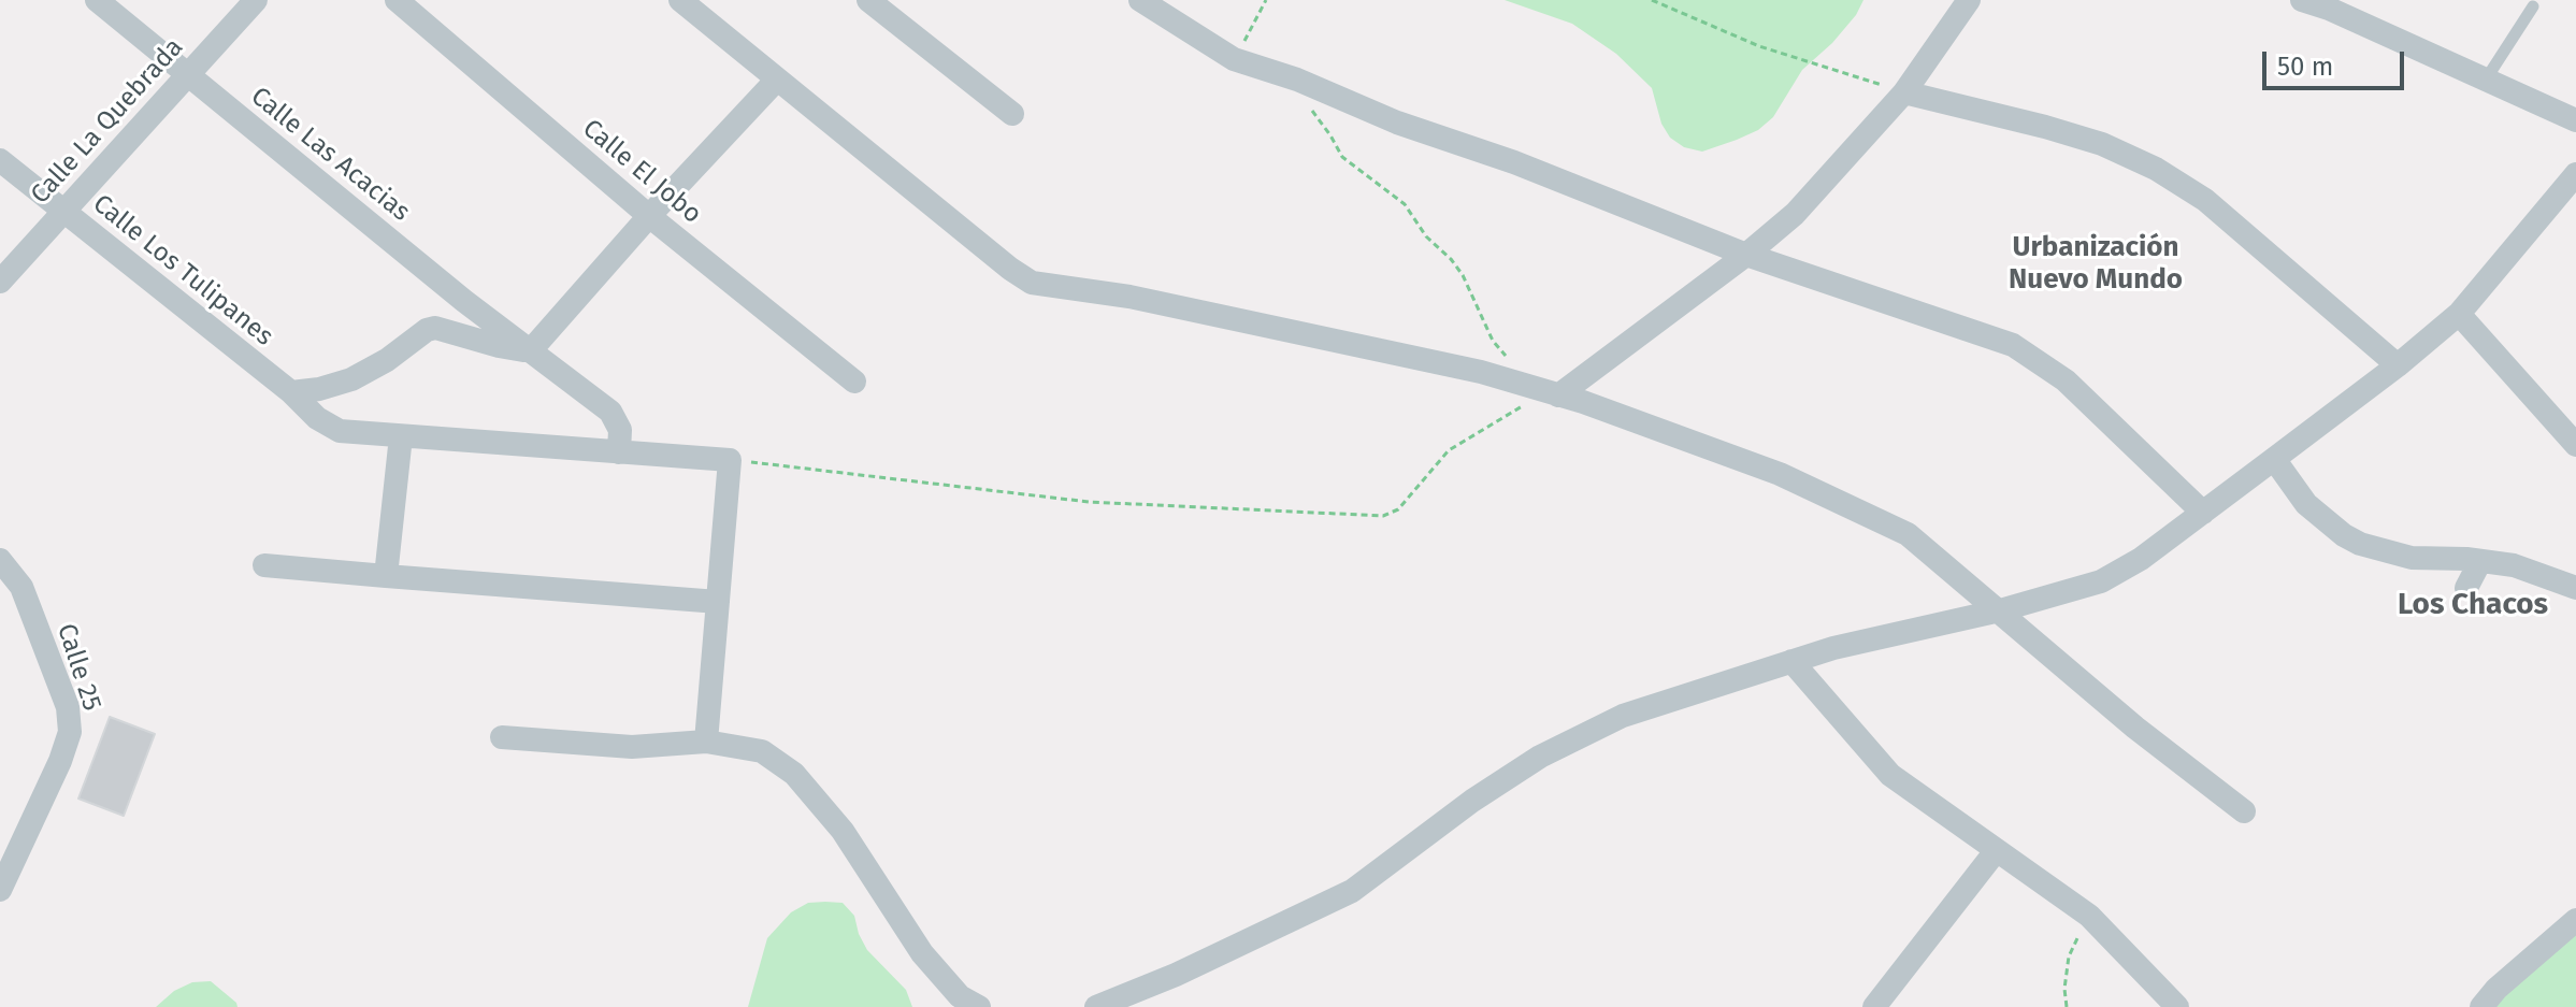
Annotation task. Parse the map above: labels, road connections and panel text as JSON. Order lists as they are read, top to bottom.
{
  "streets": {
    "street": [
      "Calle La Quebrada",
      "Calle Las Acacias",
      "Calle El Jobo",
      "Calle Los Tulipanes",
      "Calle 25"
    ]
  },
  "crossings": [
    ["Calle La Quebrada", "Calle Las Acacias"],
    ["Calle La Quebrada", "Calle Los Tulipanes"],
    ["Calle Las Acacias", "Calle Los Tulipanes"]
  ],
  "districts": ["Urbanización Nuevo Mundo", "Los Chacos"],
  "scale_bar": "50 m"
}
